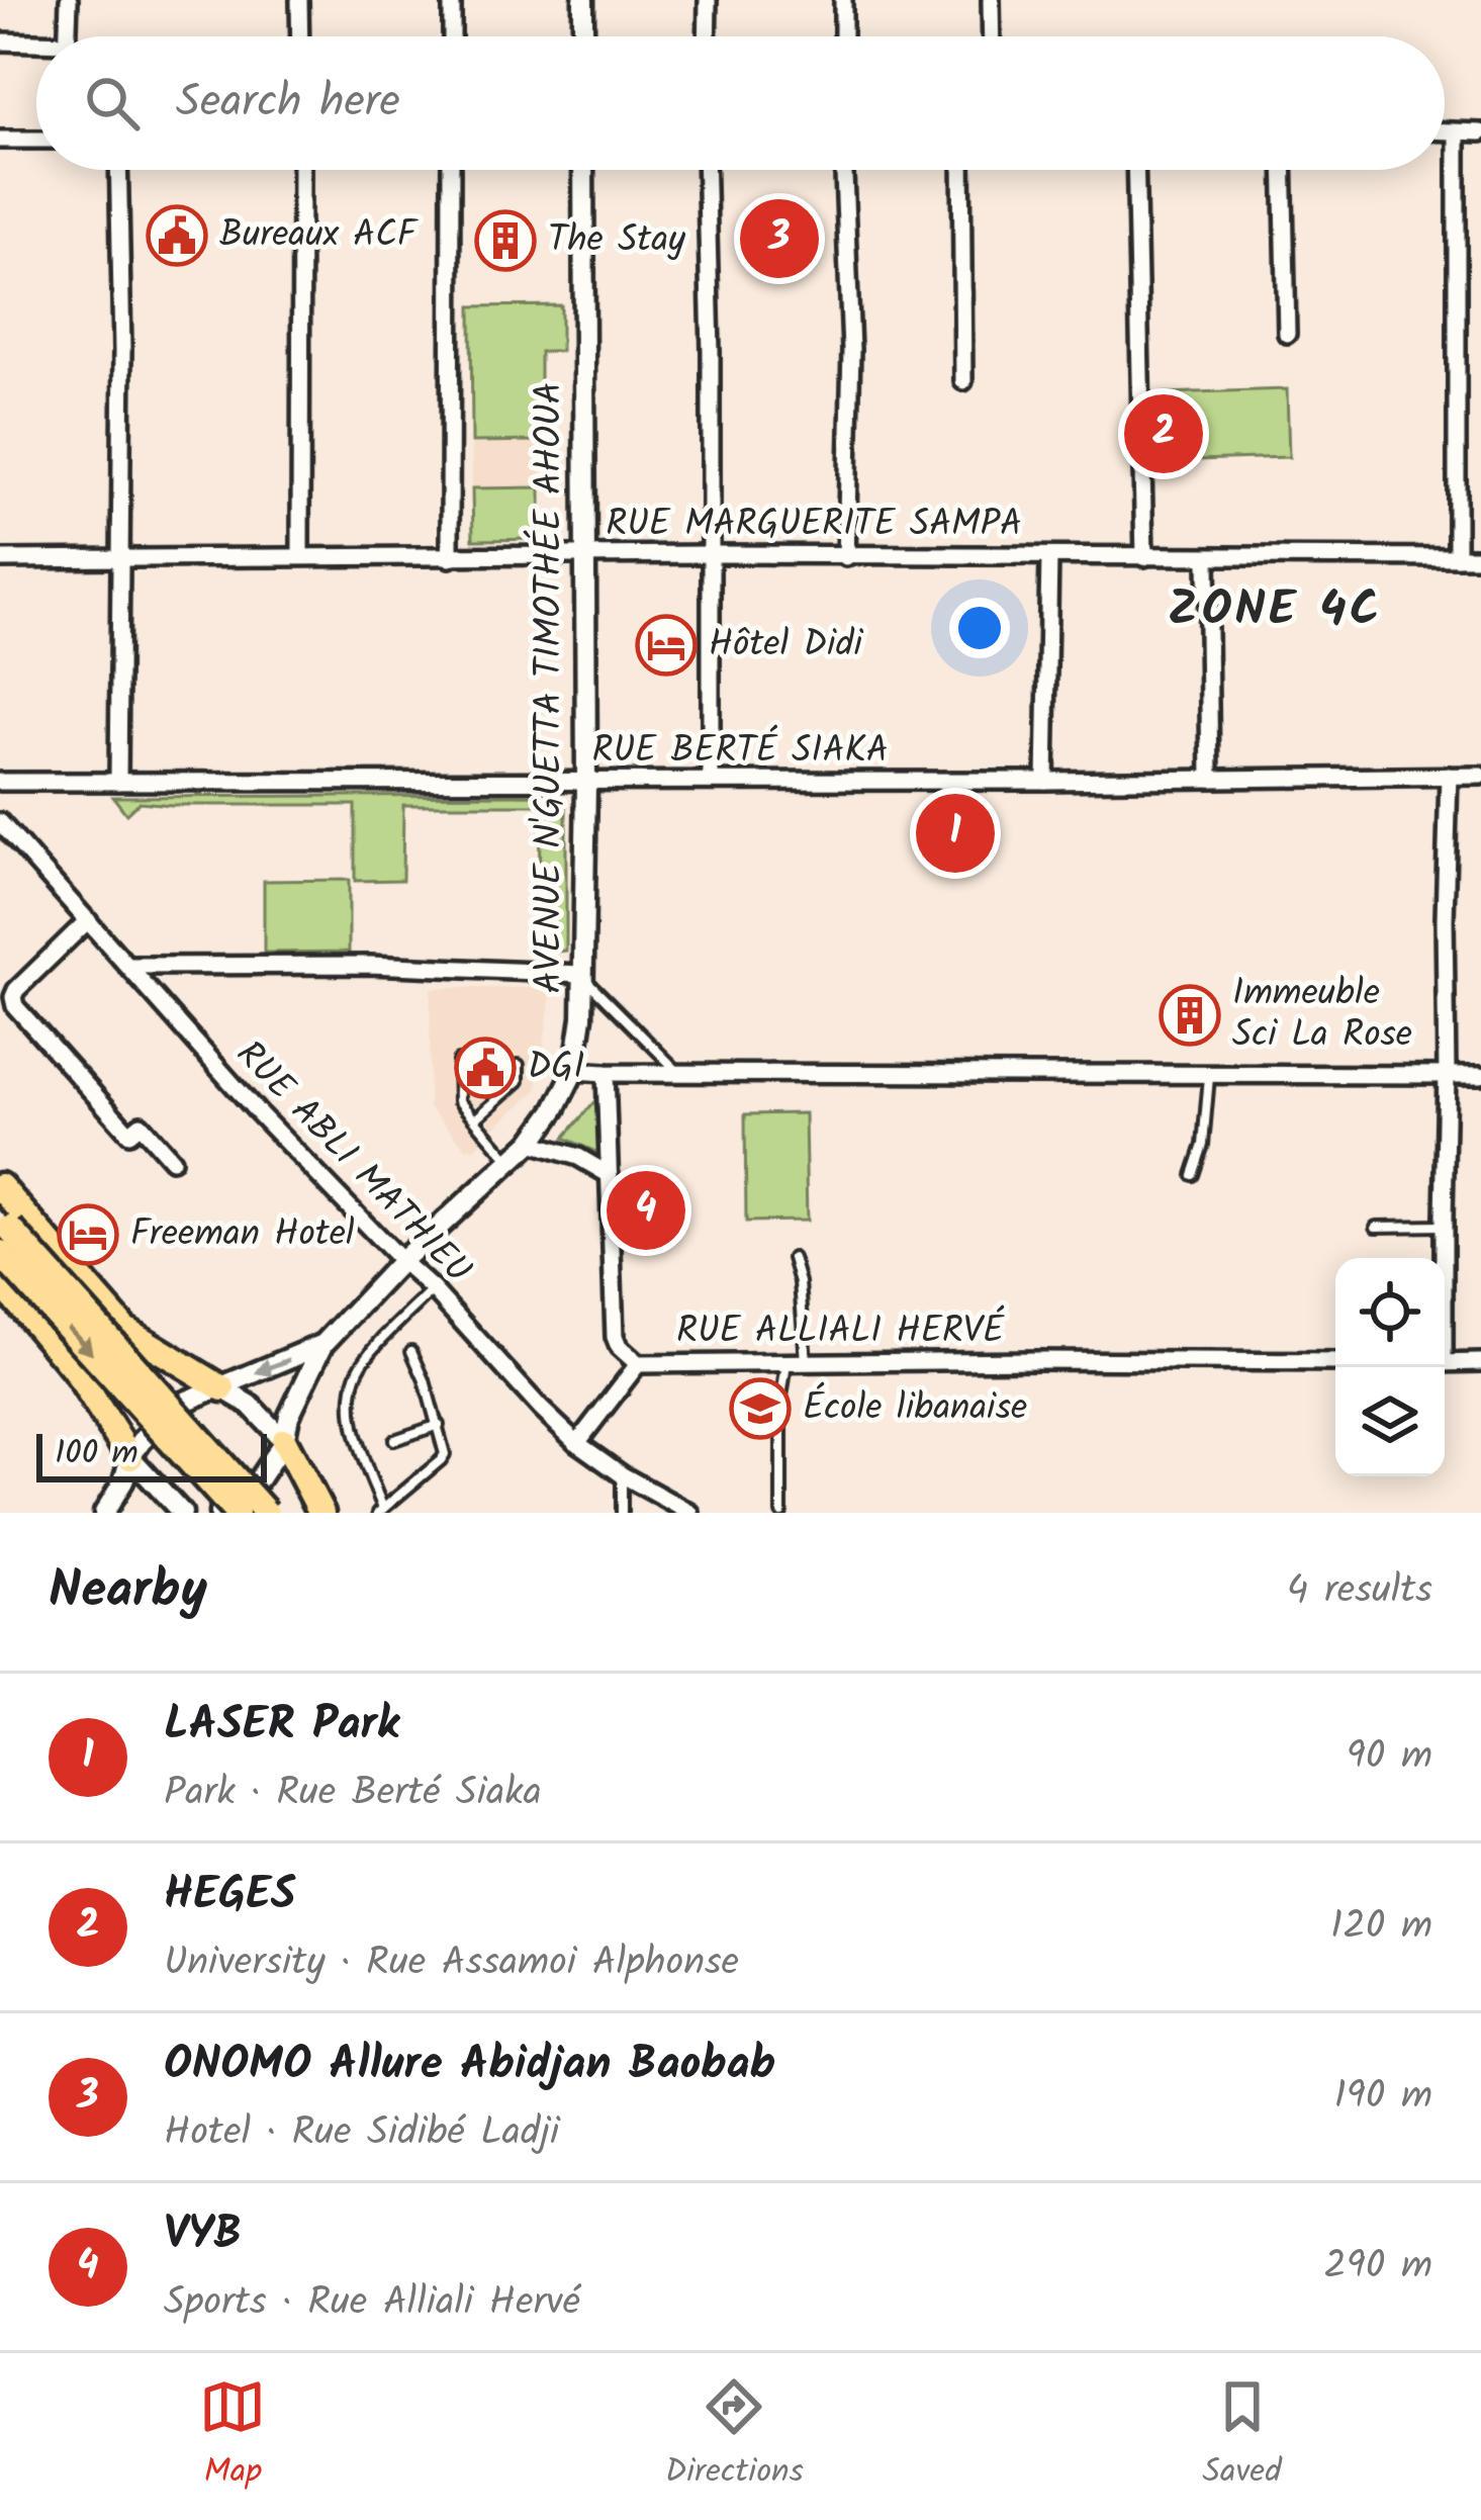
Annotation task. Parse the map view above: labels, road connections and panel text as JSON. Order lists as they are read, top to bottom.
{
  "streets": {
    "street": [
      "RUE MARGUERITE SAMPA",
      "AVENUE N'GUETTA TIMOTHÉE AHOUA",
      "RUE BERTÉ SIAKA",
      "RUE ABLI MATHIEU",
      "RUE ALLIALI HERVÉ"
    ]
  },
  "crossings": [
    ["RUE MARGUERITE SAMPA", "AVENUE N'GUETTA TIMOTHÉE AHOUA"],
    ["AVENUE N'GUETTA TIMOTHÉE AHOUA", "RUE BERTÉ SIAKA"],
    ["AVENUE N'GUETTA TIMOTHÉE AHOUA", "RUE ABLI MATHIEU"]
  ],
  "districts": ["ZONE 4C"],
  "places": {
    "public building": ["Bureaux ACF", "DGI"],
    "building": ["The Stay", "Immeuble Sci La Rose"],
    "hotel": ["Hôtel Didi", "Freeman Hotel"],
    "school or university": ["École libanaise"]
  },
  "scale_bar": "100 m",
  "page": {
    "search": "Search here",
    "pins": [
      "3",
      "2",
      "1",
      "4"
    ],
    "scale": "100 m",
    "heading": ["Nearby", "4 results"],
    "list": [
      {
        "mark": "1",
        "name": "LASER Park",
        "note": "Park · Rue Berté Siaka",
        "value": "90 m"
      },
      {
        "mark": "2",
        "name": "HEGES",
        "note": "University · Rue Assamoi Alphonse",
        "value": "120 m"
      },
      {
        "mark": "3",
        "name": "ONOMO Allure Abidjan Baobab",
        "note": "Hotel · Rue Sidibé Ladji",
        "value": "190 m"
      },
      {
        "mark": "4",
        "name": "VYB",
        "note": "Sports · Rue Alliali Hervé",
        "value": "290 m"
      }
    ],
    "nav": ["Map", "Directions", "Saved"]
  }
}
